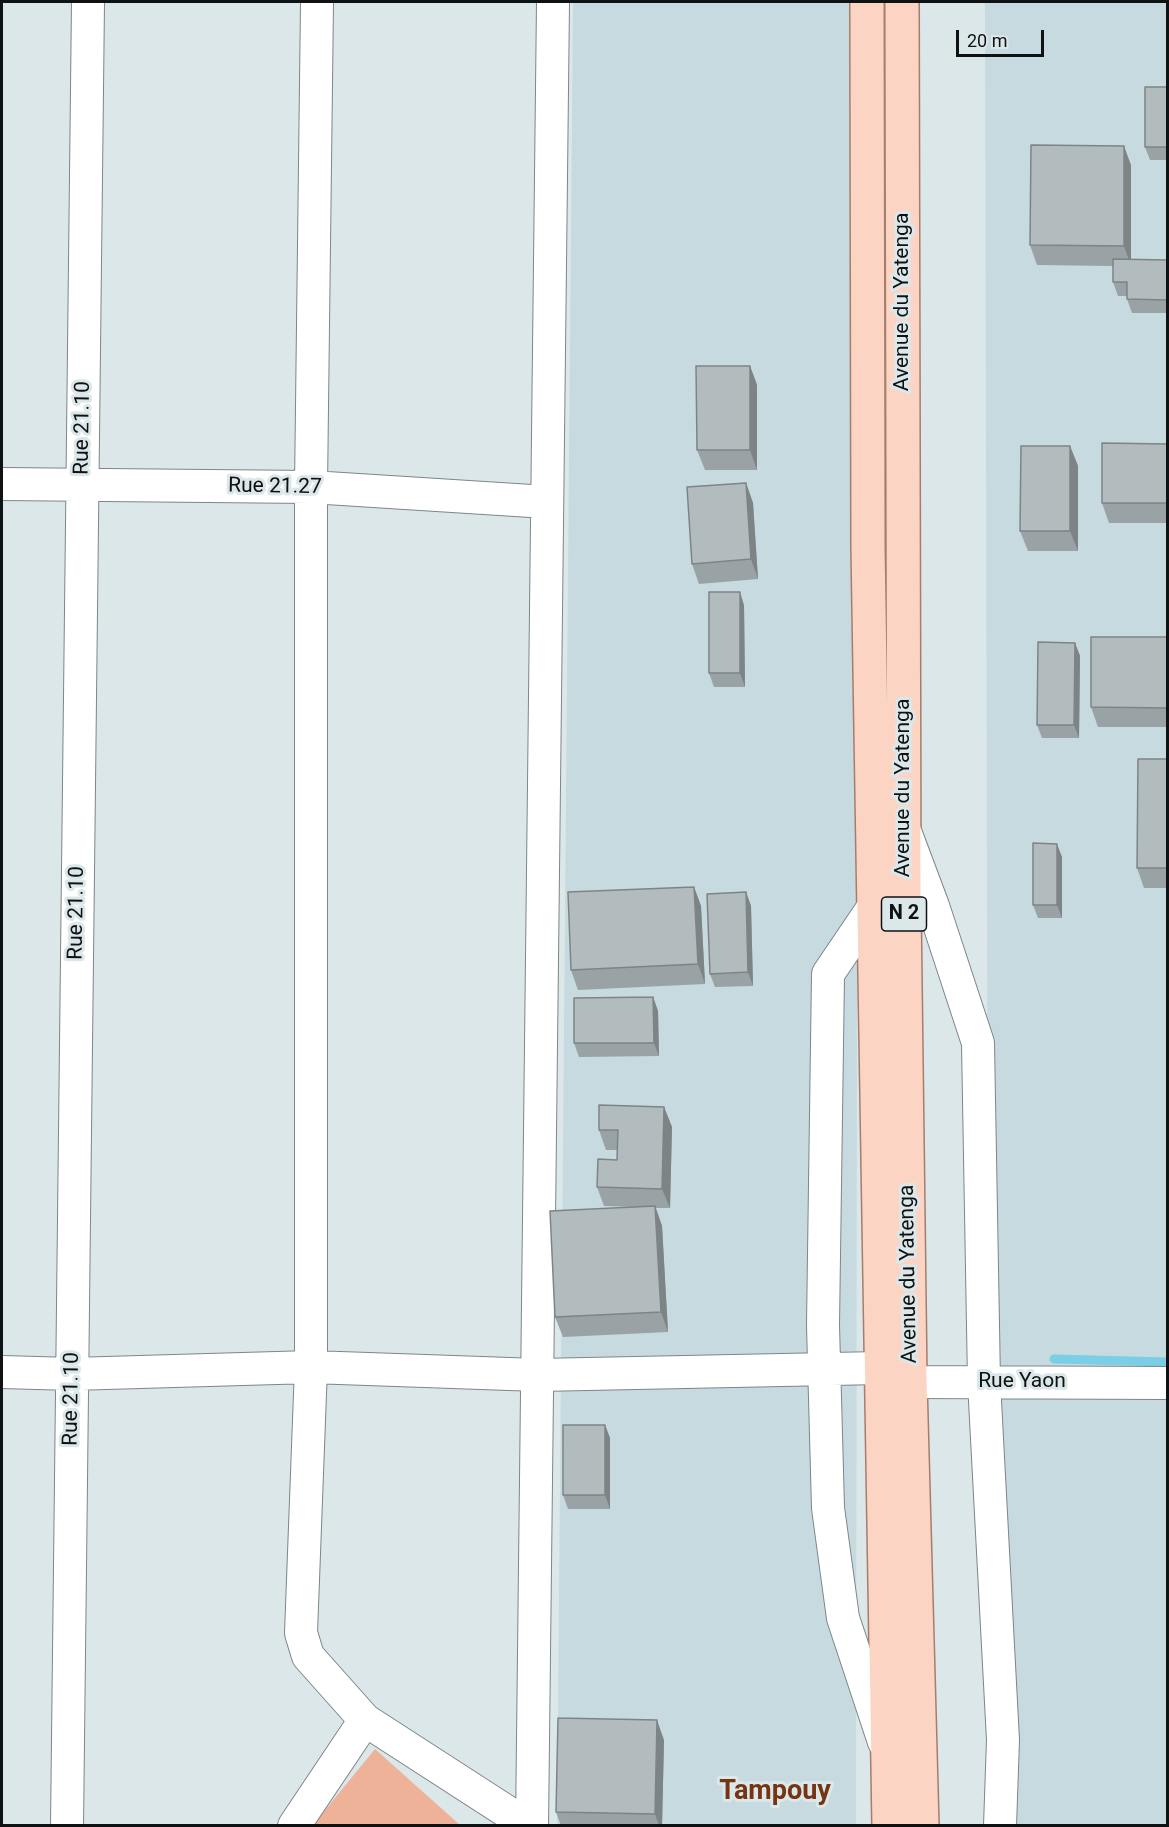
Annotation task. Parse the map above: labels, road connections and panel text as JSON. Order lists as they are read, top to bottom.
{
  "streets": {
    "main road": ["Avenue du Yatenga", "N 2"],
    "street": ["Rue 21.10", "Rue 21.27", "Rue Yaon"]
  },
  "crossings": [
    ["Avenue du Yatenga", "Rue Yaon"],
    ["Rue 21.10", "Rue 21.27"]
  ],
  "districts": ["Tampouy"],
  "scale_bar": "20 m"
}
